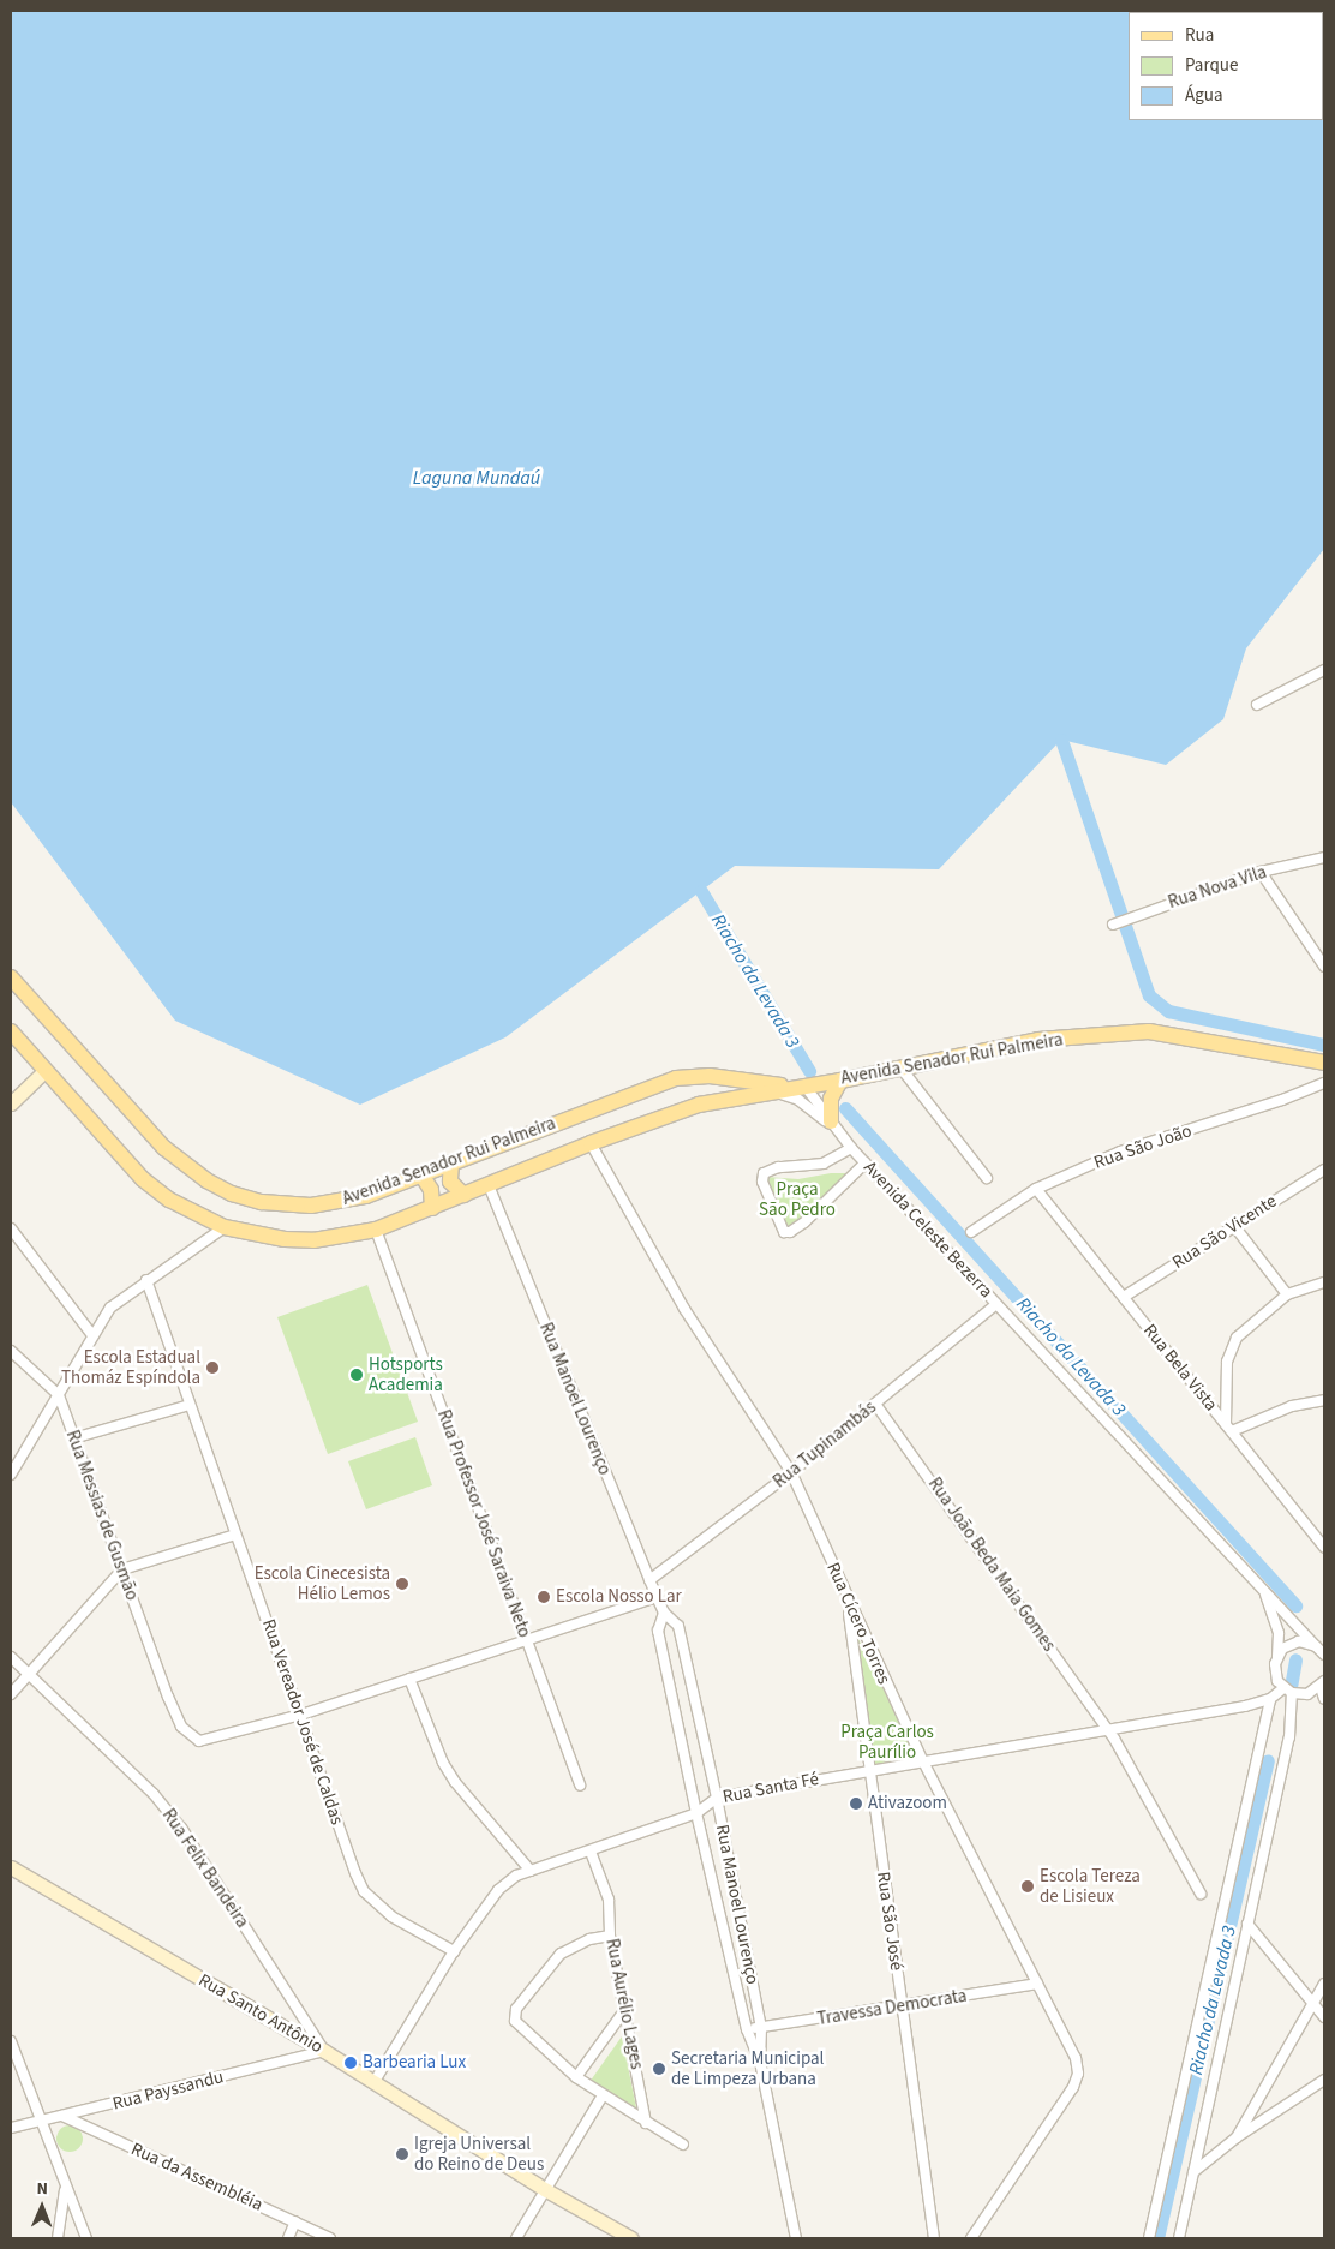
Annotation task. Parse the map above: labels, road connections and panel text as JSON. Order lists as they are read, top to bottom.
{
  "streets": {
    "main road": ["Avenida Senador Rui Palmeira"],
    "street": [
      "Rua Nova Vila",
      "Rua São João",
      "Avenida Celeste Bezerra",
      "Rua São Vicente",
      "Rua Bela Vista",
      "Rua Manoel Lourenço",
      "Rua Tupinambás",
      "Rua Messias de Gusmão",
      "Rua Professor José Saraiva Neto",
      "Rua João Beda Maia Gomes",
      "Rua Cícero Torres",
      "Rua Vereador José de Caldas",
      "Rua Santa Fé",
      "Rua Felix Bandeira",
      "Rua São José",
      "Rua Aurélio Lages",
      "Travessa Democrata",
      "Rua Santo Antônio",
      "Rua Payssandu",
      "Rua da Assembléia"
    ]
  },
  "crossings": [
    ["Avenida Senador Rui Palmeira", "Avenida Celeste Bezerra"],
    ["Avenida Senador Rui Palmeira", "Rua Manoel Lourenço"],
    ["Avenida Senador Rui Palmeira", "Rua Professor José Saraiva Neto"],
    ["Avenida Senador Rui Palmeira", "Rua Cícero Torres"],
    ["Rua São João", "Rua Bela Vista"],
    ["Avenida Celeste Bezerra", "Rua Tupinambás"],
    ["Avenida Celeste Bezerra", "Rua Santa Fé"],
    ["Rua São Vicente", "Rua Bela Vista"],
    ["Rua Manoel Lourenço", "Rua Tupinambás"],
    ["Rua Manoel Lourenço", "Rua Santa Fé"],
    ["Rua Manoel Lourenço", "Travessa Democrata"],
    ["Rua Tupinambás", "Rua João Beda Maia Gomes"],
    ["Rua Tupinambás", "Rua Cícero Torres"],
    ["Rua Messias de Gusmão", "Rua Vereador José de Caldas"],
    ["Rua João Beda Maia Gomes", "Rua Santa Fé"],
    ["Rua Cícero Torres", "Rua Santa Fé"],
    ["Rua Cícero Torres", "Rua São José"],
    ["Rua Cícero Torres", "Travessa Democrata"],
    ["Rua Vereador José de Caldas", "Rua Santa Fé"],
    ["Rua Santa Fé", "Rua São José"],
    ["Rua Santa Fé", "Rua Aurélio Lages"],
    ["Rua Santa Fé", "Rua Santo Antônio"],
    ["Rua Felix Bandeira", "Rua Santo Antônio"],
    ["Rua Felix Bandeira", "Rua Payssandu"],
    ["Rua São José", "Travessa Democrata"],
    ["Rua Santo Antônio", "Rua Payssandu"],
    ["Rua Payssandu", "Rua da Assembléia"]
  ],
  "water": ["Laguna Mundaú", "Riacho da Levada 3"],
  "parks": ["Praça São Pedro", "Praça Carlos Paurílio"],
  "places": [
    "Escola Estadual Thomáz Espíndola",
    "Hotsports Academia",
    "Escola Cinecesista Hélio Lemos",
    "Escola Nosso Lar",
    "Ativazoom",
    "Escola Tereza de Lisieux",
    "Barbearia Lux",
    "Secretaria Municipal de Limpeza Urbana",
    "Igreja Universal do Reino de Deus"
  ],
  "legend": ["Rua", "Parque", "Água"],
  "north": "top"
}
